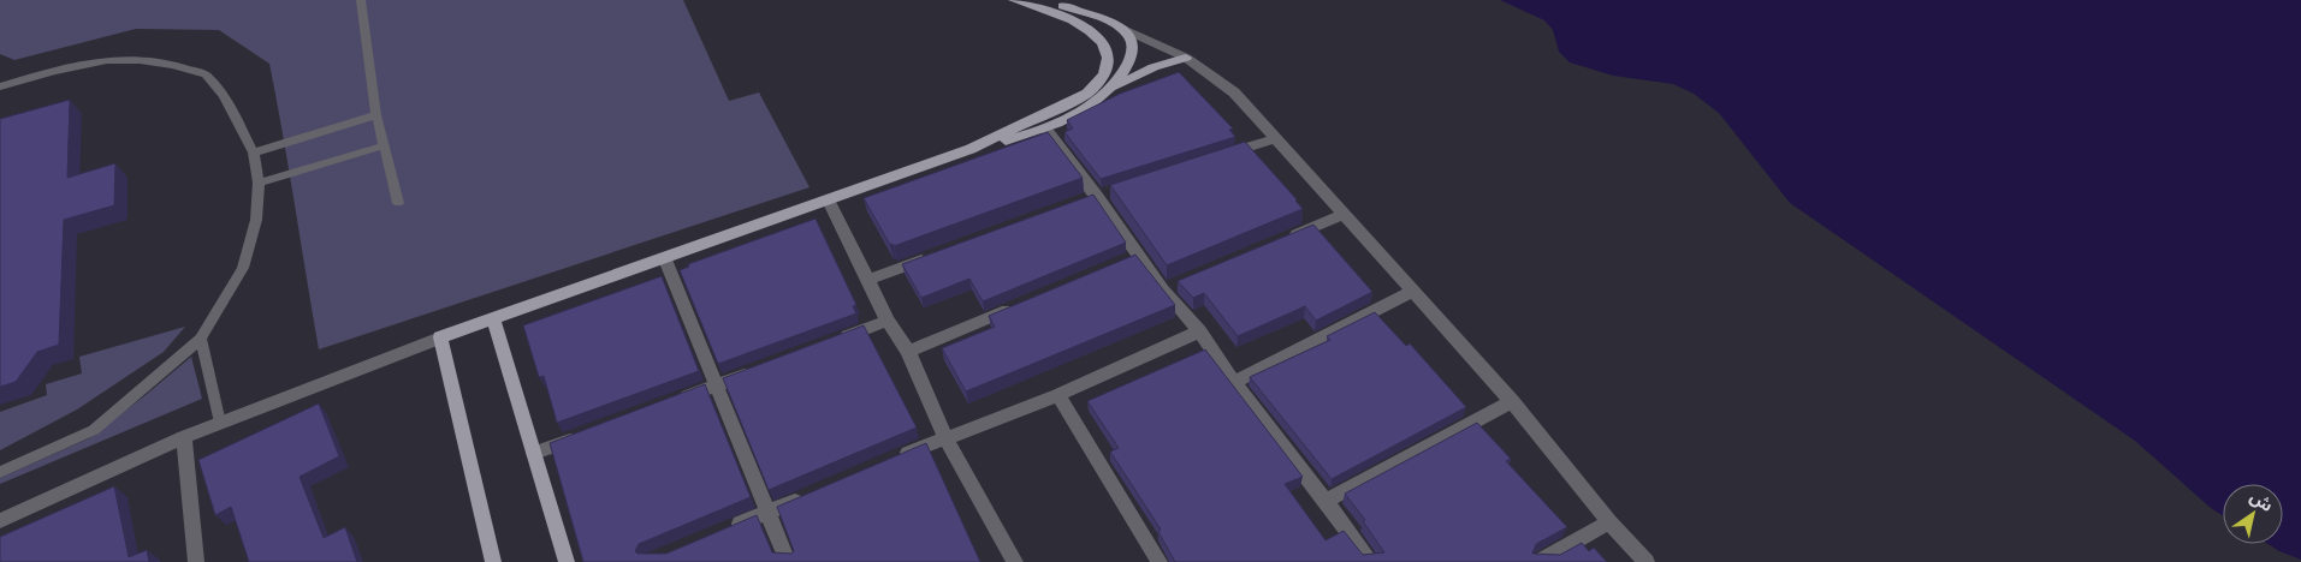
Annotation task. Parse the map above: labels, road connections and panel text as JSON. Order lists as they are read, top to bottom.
{
  "north": "top right"
}
